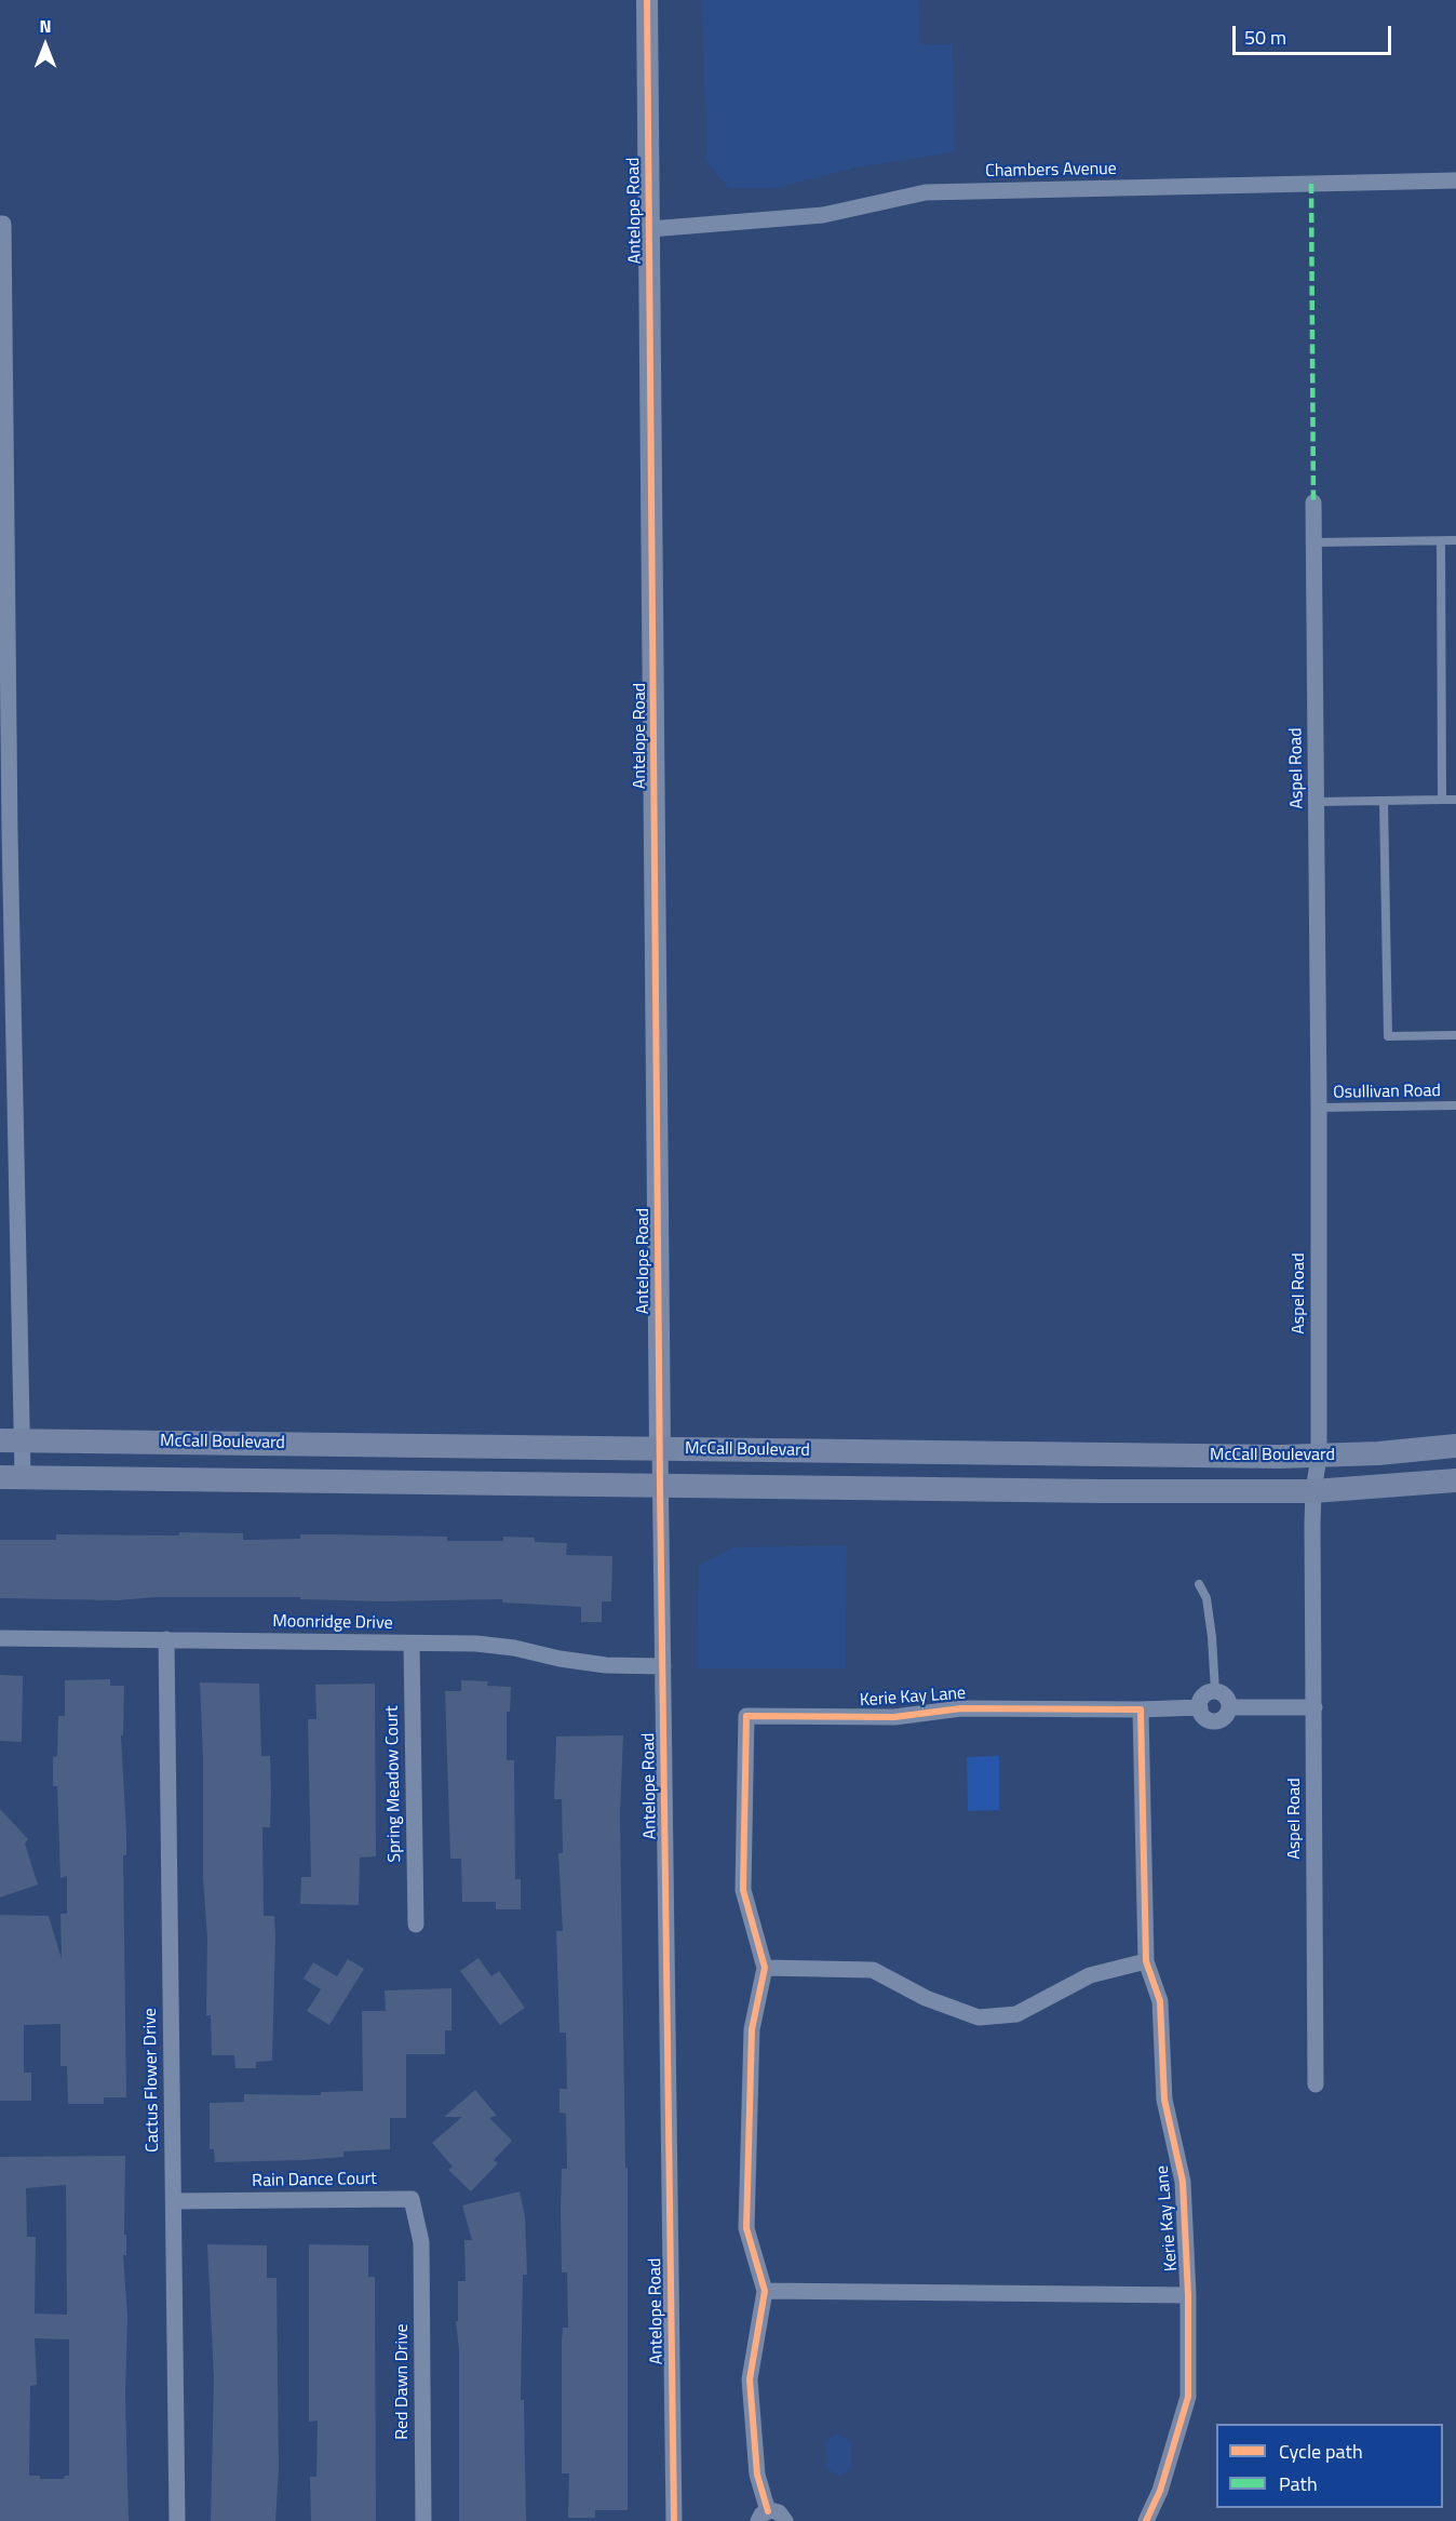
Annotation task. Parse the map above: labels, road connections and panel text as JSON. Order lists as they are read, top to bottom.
{
  "streets": {
    "main road": ["McCall Boulevard"],
    "street": [
      "Chambers Avenue",
      "Antelope Road",
      "Aspel Road",
      "Moonridge Drive",
      "Kerie Kay Lane",
      "Spring Meadow Court",
      "Cactus Flower Drive",
      "Rain Dance Court",
      "Red Dawn Drive"
    ],
    "lane": ["Osullivan Road"]
  },
  "crossings": [
    ["Chambers Avenue", "Antelope Road"],
    ["Antelope Road", "McCall Boulevard"],
    ["Antelope Road", "Moonridge Drive"],
    ["Aspel Road", "Osullivan Road"],
    ["Aspel Road", "McCall Boulevard"],
    ["Moonridge Drive", "Spring Meadow Court"],
    ["Moonridge Drive", "Cactus Flower Drive"],
    ["Cactus Flower Drive", "Rain Dance Court"],
    ["Rain Dance Court", "Red Dawn Drive"]
  ],
  "legend": ["Cycle path", "Path"],
  "scale_bar": "50 m",
  "north": "top"
}
